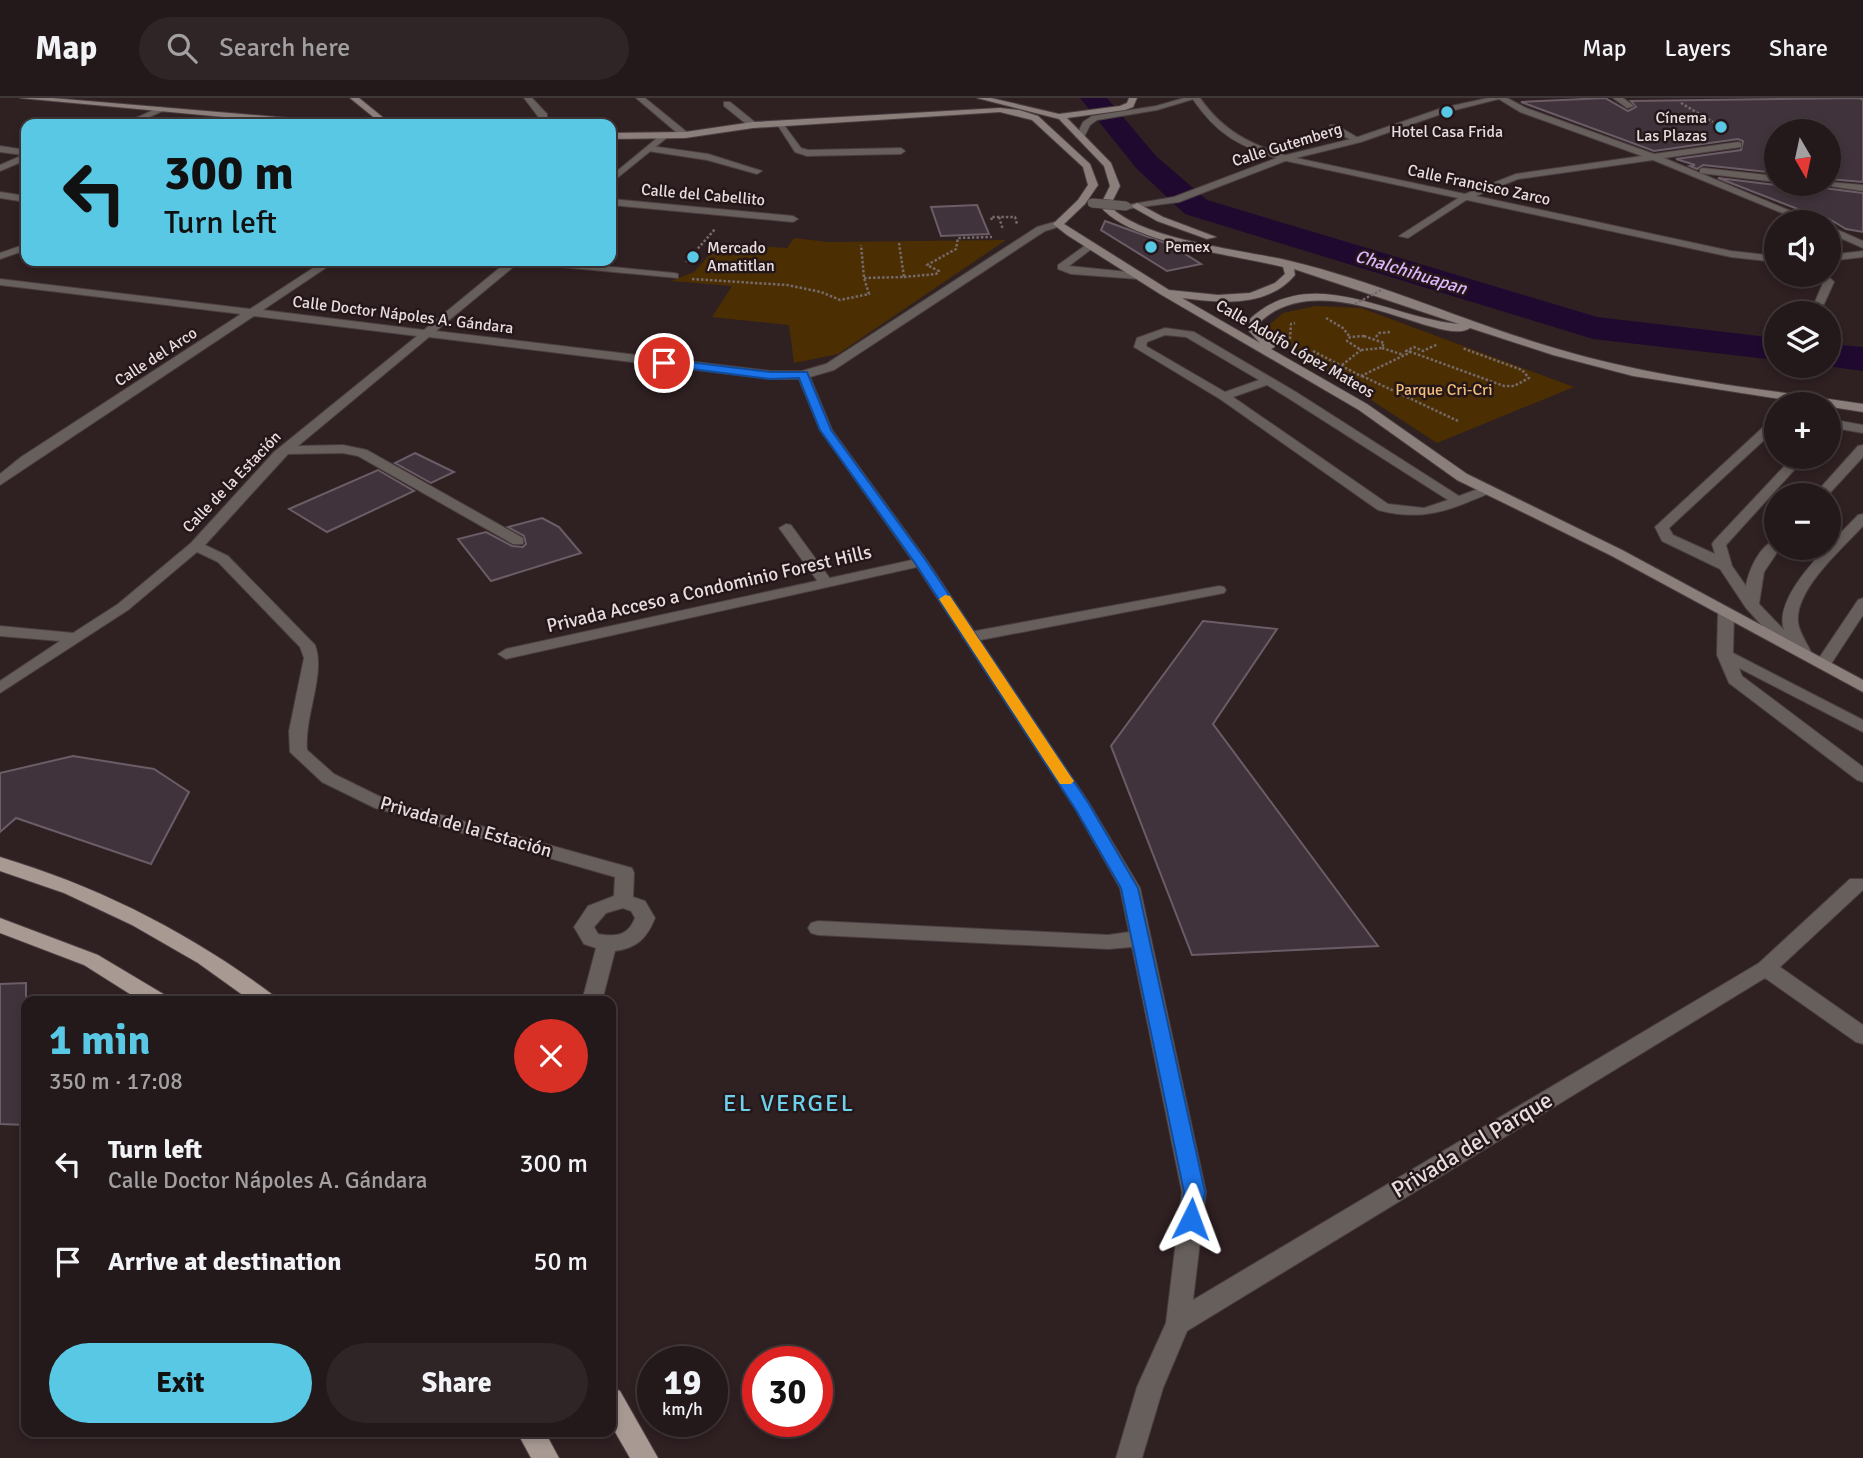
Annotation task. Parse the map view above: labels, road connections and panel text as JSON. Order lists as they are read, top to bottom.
{
  "streets": {
    "main road": ["Calle Adolfo López Mateos"],
    "street": [
      "Calle Gutemberg",
      "Calle Francisco Zarco",
      "Calle del Cabellito",
      "Calle Doctor Nápoles A. Gándara",
      "Calle del Arco",
      "Calle de la Estación",
      "Privada Acceso a Condominio Forest Hills",
      "Privada de la Estación",
      "Privada del Parque"
    ]
  },
  "crossings": [
    ["Calle Gutemberg", "Calle Francisco Zarco"],
    ["Calle Doctor Nápoles A. Gándara", "Calle Adolfo López Mateos"],
    ["Calle Doctor Nápoles A. Gándara", "Calle del Arco"],
    ["Calle Doctor Nápoles A. Gándara", "Calle de la Estación"],
    ["Calle de la Estación", "Privada de la Estación"]
  ],
  "districts": ["EL VERGEL"],
  "water": ["Chalchihuapan"],
  "parks": ["Parque Cri-Cri"],
  "places": [
    "Hotel Casa Frida",
    "Cínema Las Plazas",
    "Pemex",
    "Mercado Amatitlan"
  ],
  "north": "bottom",
  "page": {
    "header": "Map",
    "search": "Search here",
    "nav": ["Map", "Layers", "Share"],
    "map_buttons": ["+", "−"],
    "turn": ["300 m", "Turn left"],
    "heading": ["1 min", "350 m · 17:08"],
    "list": [
      {
        "name": "Turn left",
        "note": "Calle Doctor Nápoles A. Gándara",
        "value": "300 m"
      },
      {
        "name": "Arrive at destination",
        "value": "50 m"
      }
    ],
    "buttons": ["Exit", "Share"],
    "speed": "19 km/h",
    "limit": "30"
  }
}
